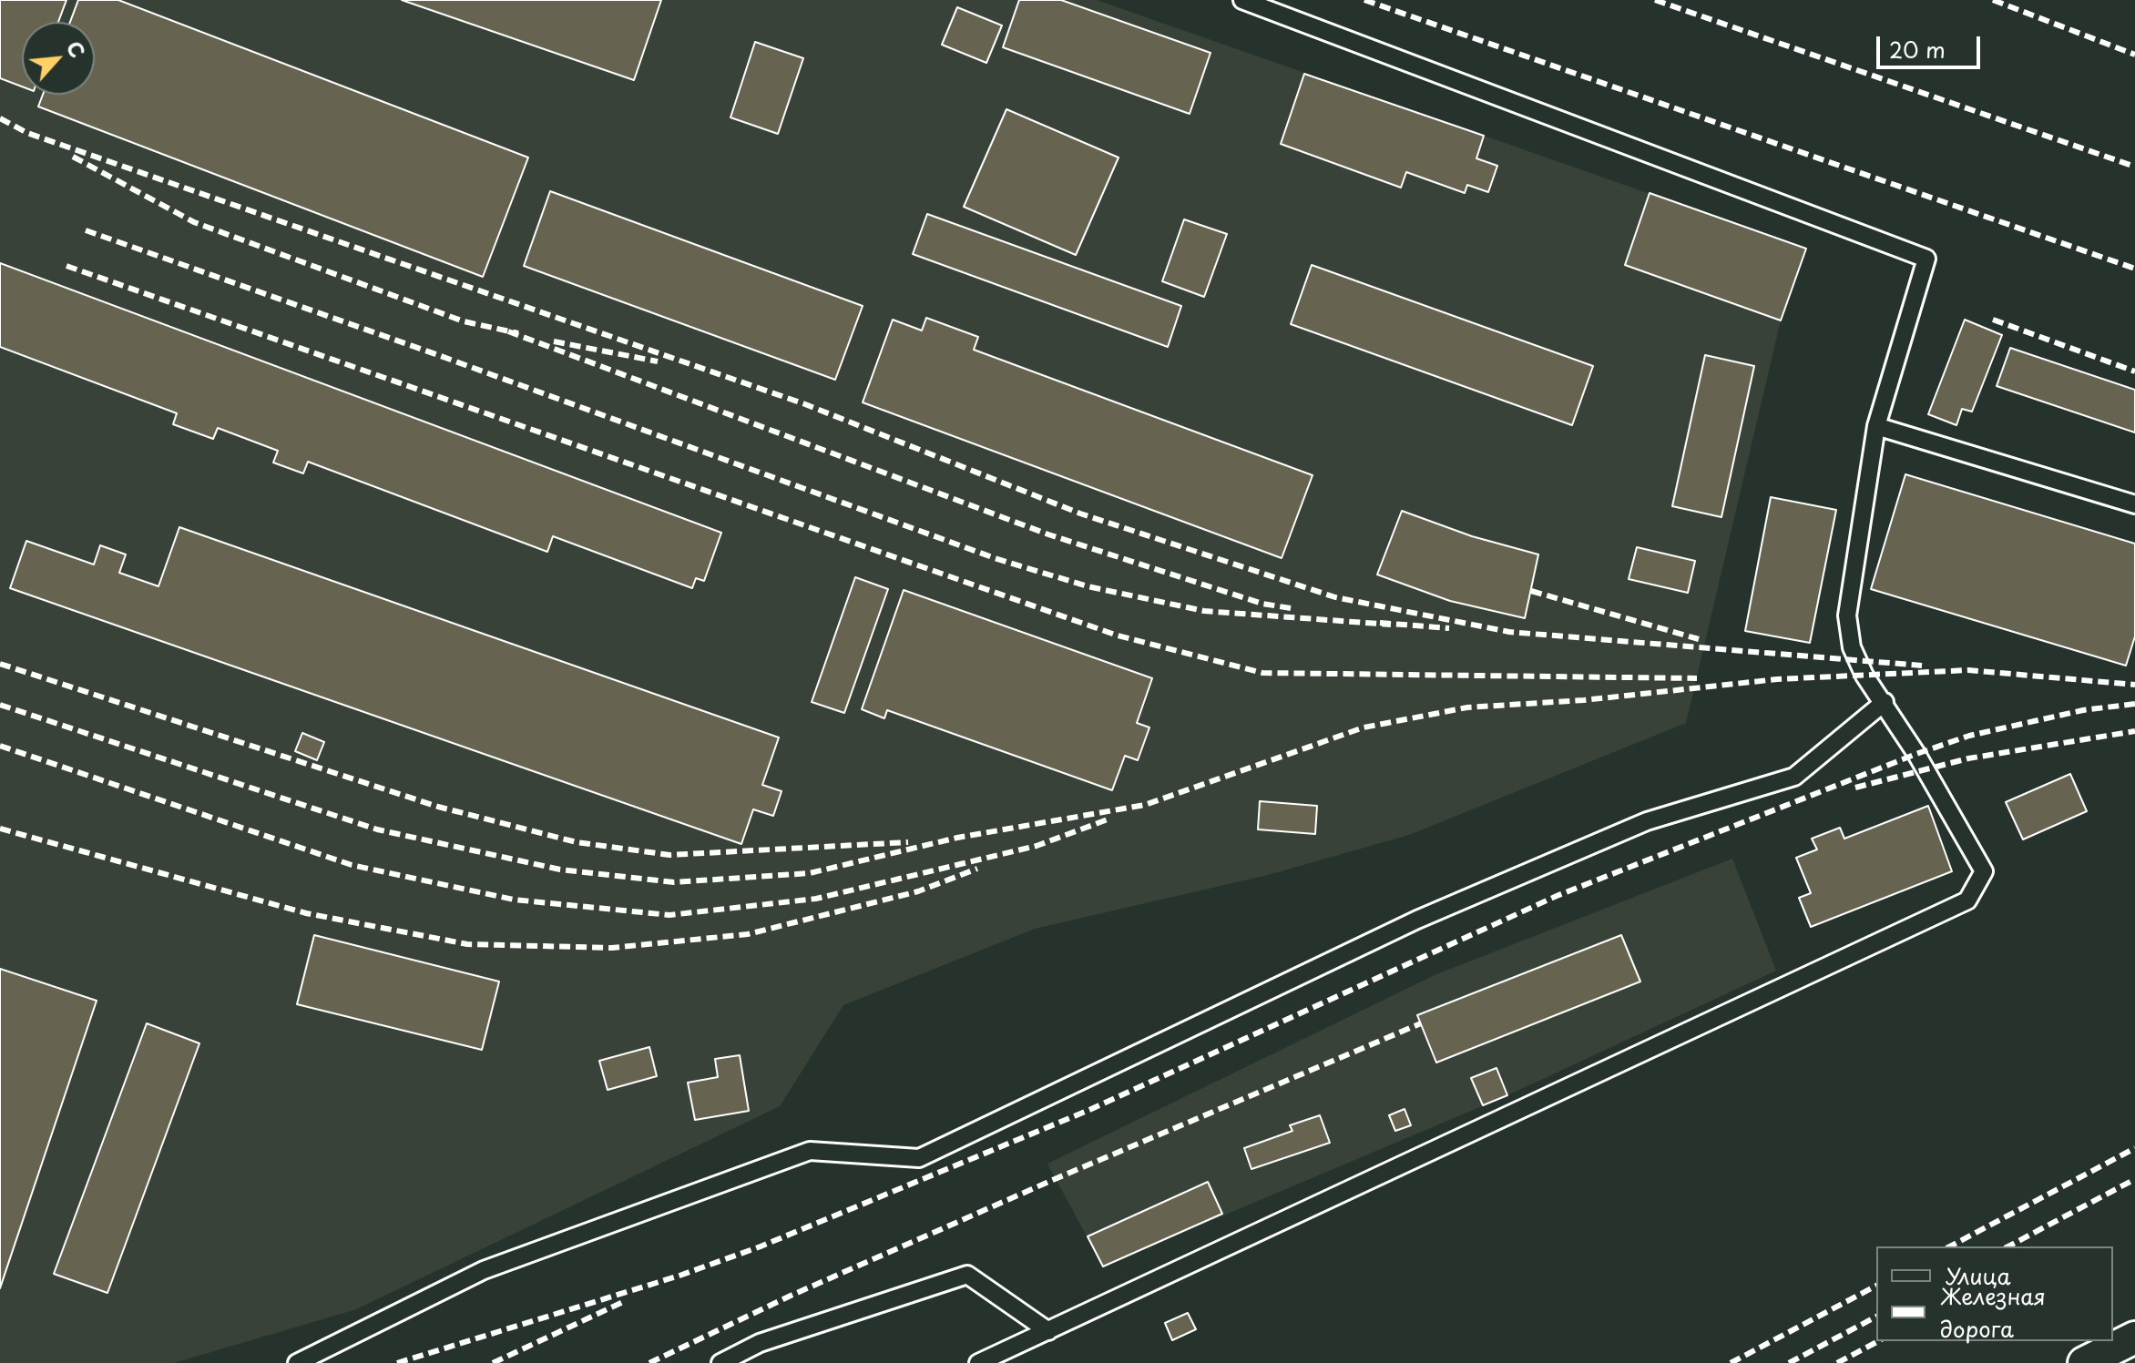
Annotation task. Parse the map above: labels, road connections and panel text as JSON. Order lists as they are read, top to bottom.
{
  "legend": ["Улица", "Железная дорога"],
  "scale_bar": "20 m",
  "north": "top right"
}
